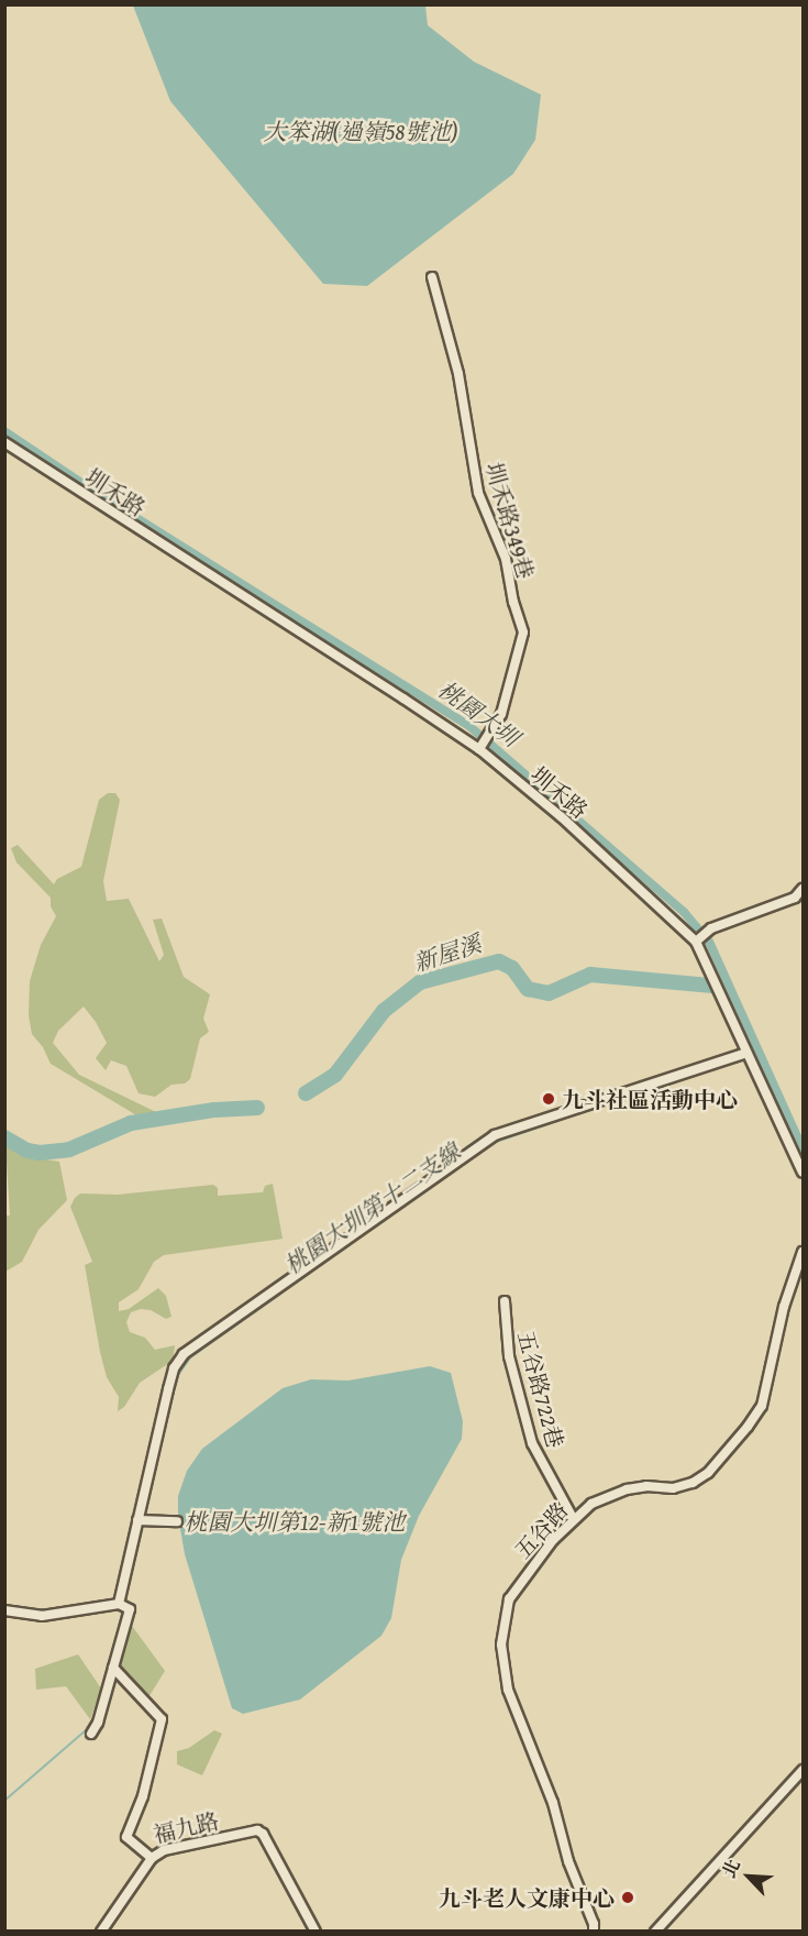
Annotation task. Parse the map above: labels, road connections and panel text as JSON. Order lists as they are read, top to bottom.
{
  "streets": {
    "street": [
      "圳禾路",
      "圳禾路349巷",
      "五谷路722巷",
      "五谷路",
      "福九路"
    ]
  },
  "crossings": [
    ["圳禾路", "圳禾路349巷"],
    ["五谷路722巷", "五谷路"]
  ],
  "water": [
    "大笨湖(過嶺58號池)",
    "桃園大圳",
    "新屋溪",
    "桃園大圳第十二支線",
    "桃園大圳第12-新1號池"
  ],
  "places": ["九斗社區活動中心", "九斗老人文康中心"],
  "north": "top left"
}
